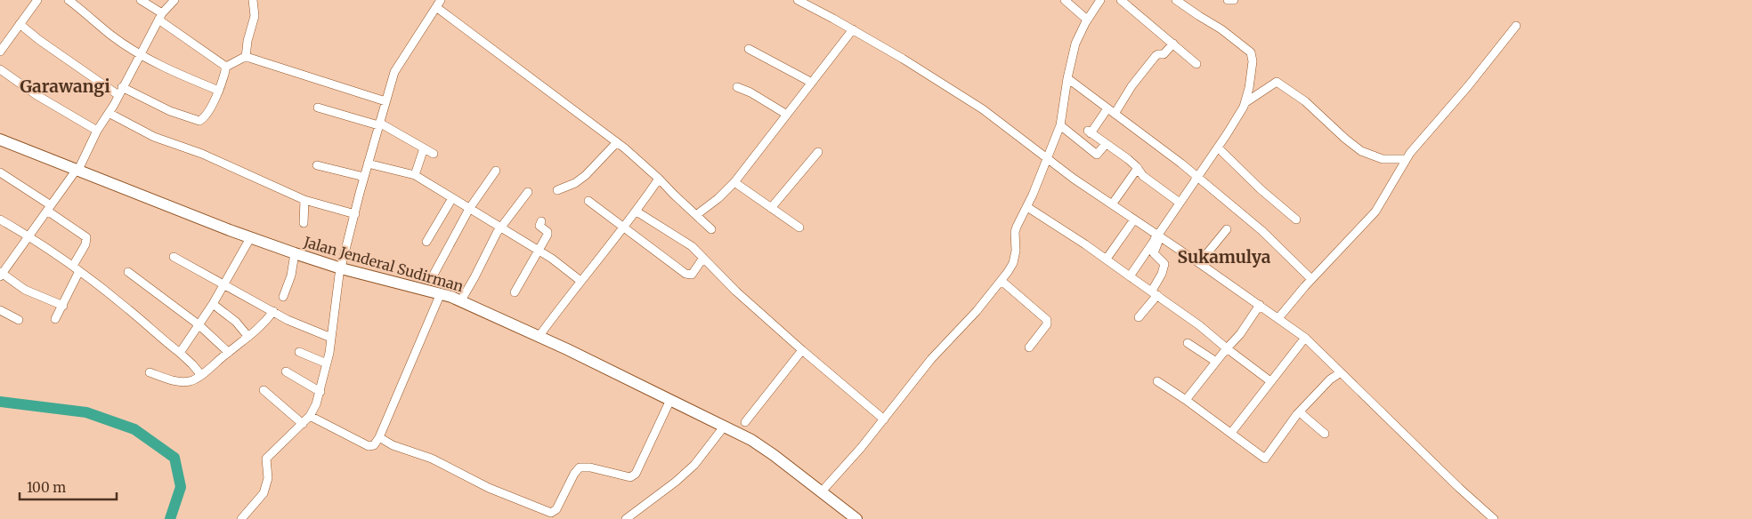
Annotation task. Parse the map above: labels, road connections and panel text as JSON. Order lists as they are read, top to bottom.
{
  "streets": {
    "main road": ["Jalan Jenderal Sudirman"]
  },
  "districts": ["Garawangi", "Sukamulya"],
  "scale_bar": "100 m"
}
